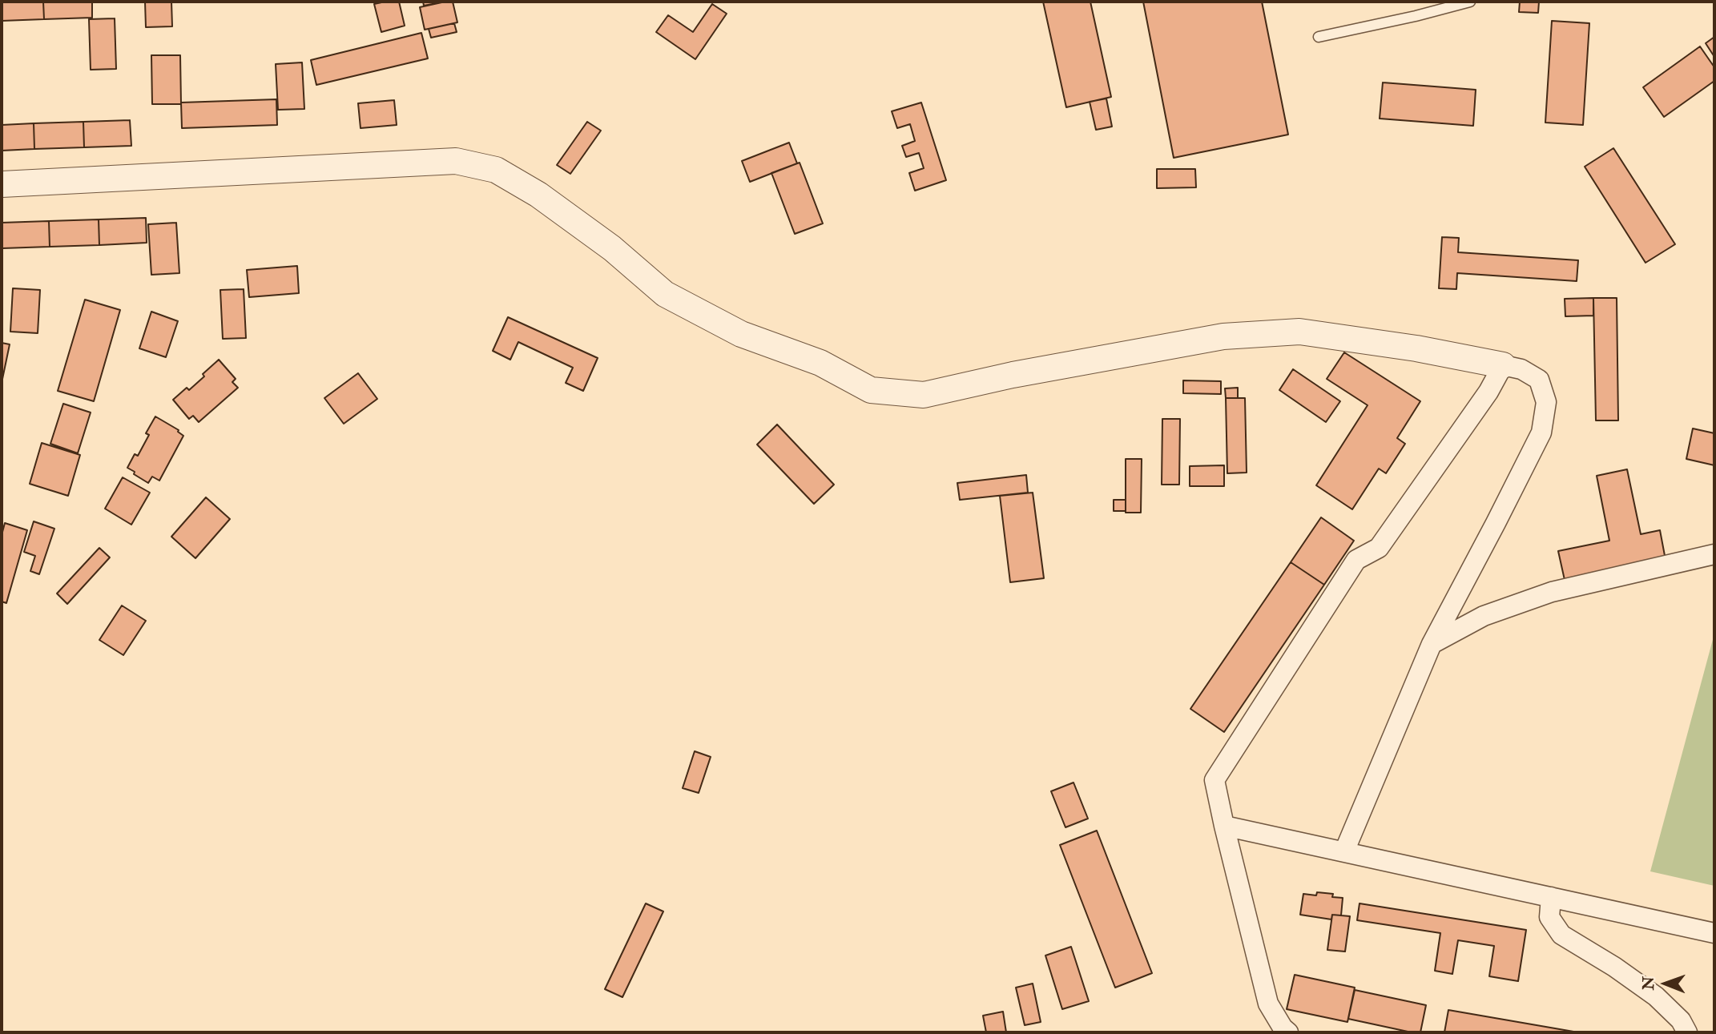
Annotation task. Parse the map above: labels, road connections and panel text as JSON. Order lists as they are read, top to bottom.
{
  "north": "left"
}
